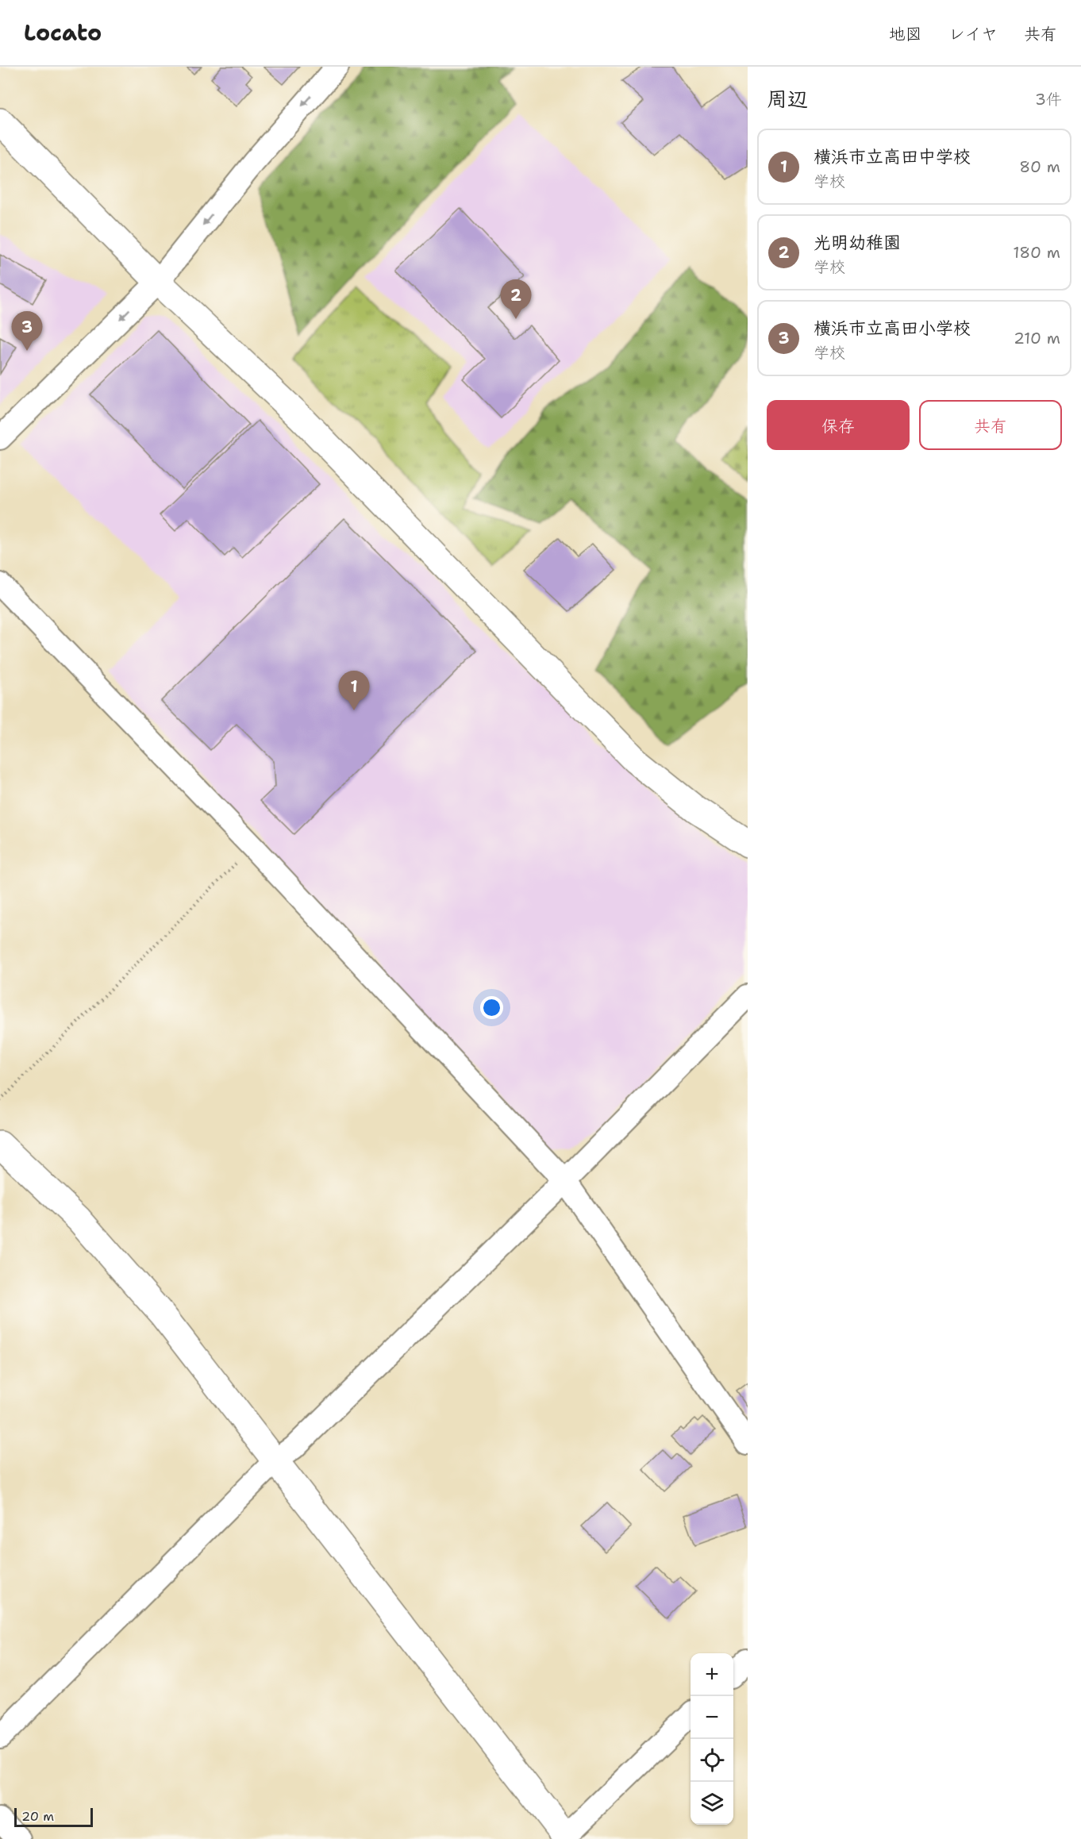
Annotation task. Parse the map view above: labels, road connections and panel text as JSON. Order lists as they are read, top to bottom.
{
  "scale_bar": "20 m",
  "page": {
    "header": "Locato",
    "nav": ["地図", "レイヤ", "共有"],
    "heading": ["周辺", "3件"],
    "list": [
      {
        "mark": "1",
        "name": "横浜市立高田中学校",
        "note": "学校",
        "value": "80 m"
      },
      {
        "mark": "2",
        "name": "光明幼稚園",
        "note": "学校",
        "value": "180 m"
      },
      {
        "mark": "3",
        "name": "横浜市立高田小学校",
        "note": "学校",
        "value": "210 m"
      }
    ],
    "pins": ["2", "3", "1"],
    "buttons": ["保存", "共有"],
    "map_buttons": ["+", "−"],
    "scale": "20 m"
  }
}
